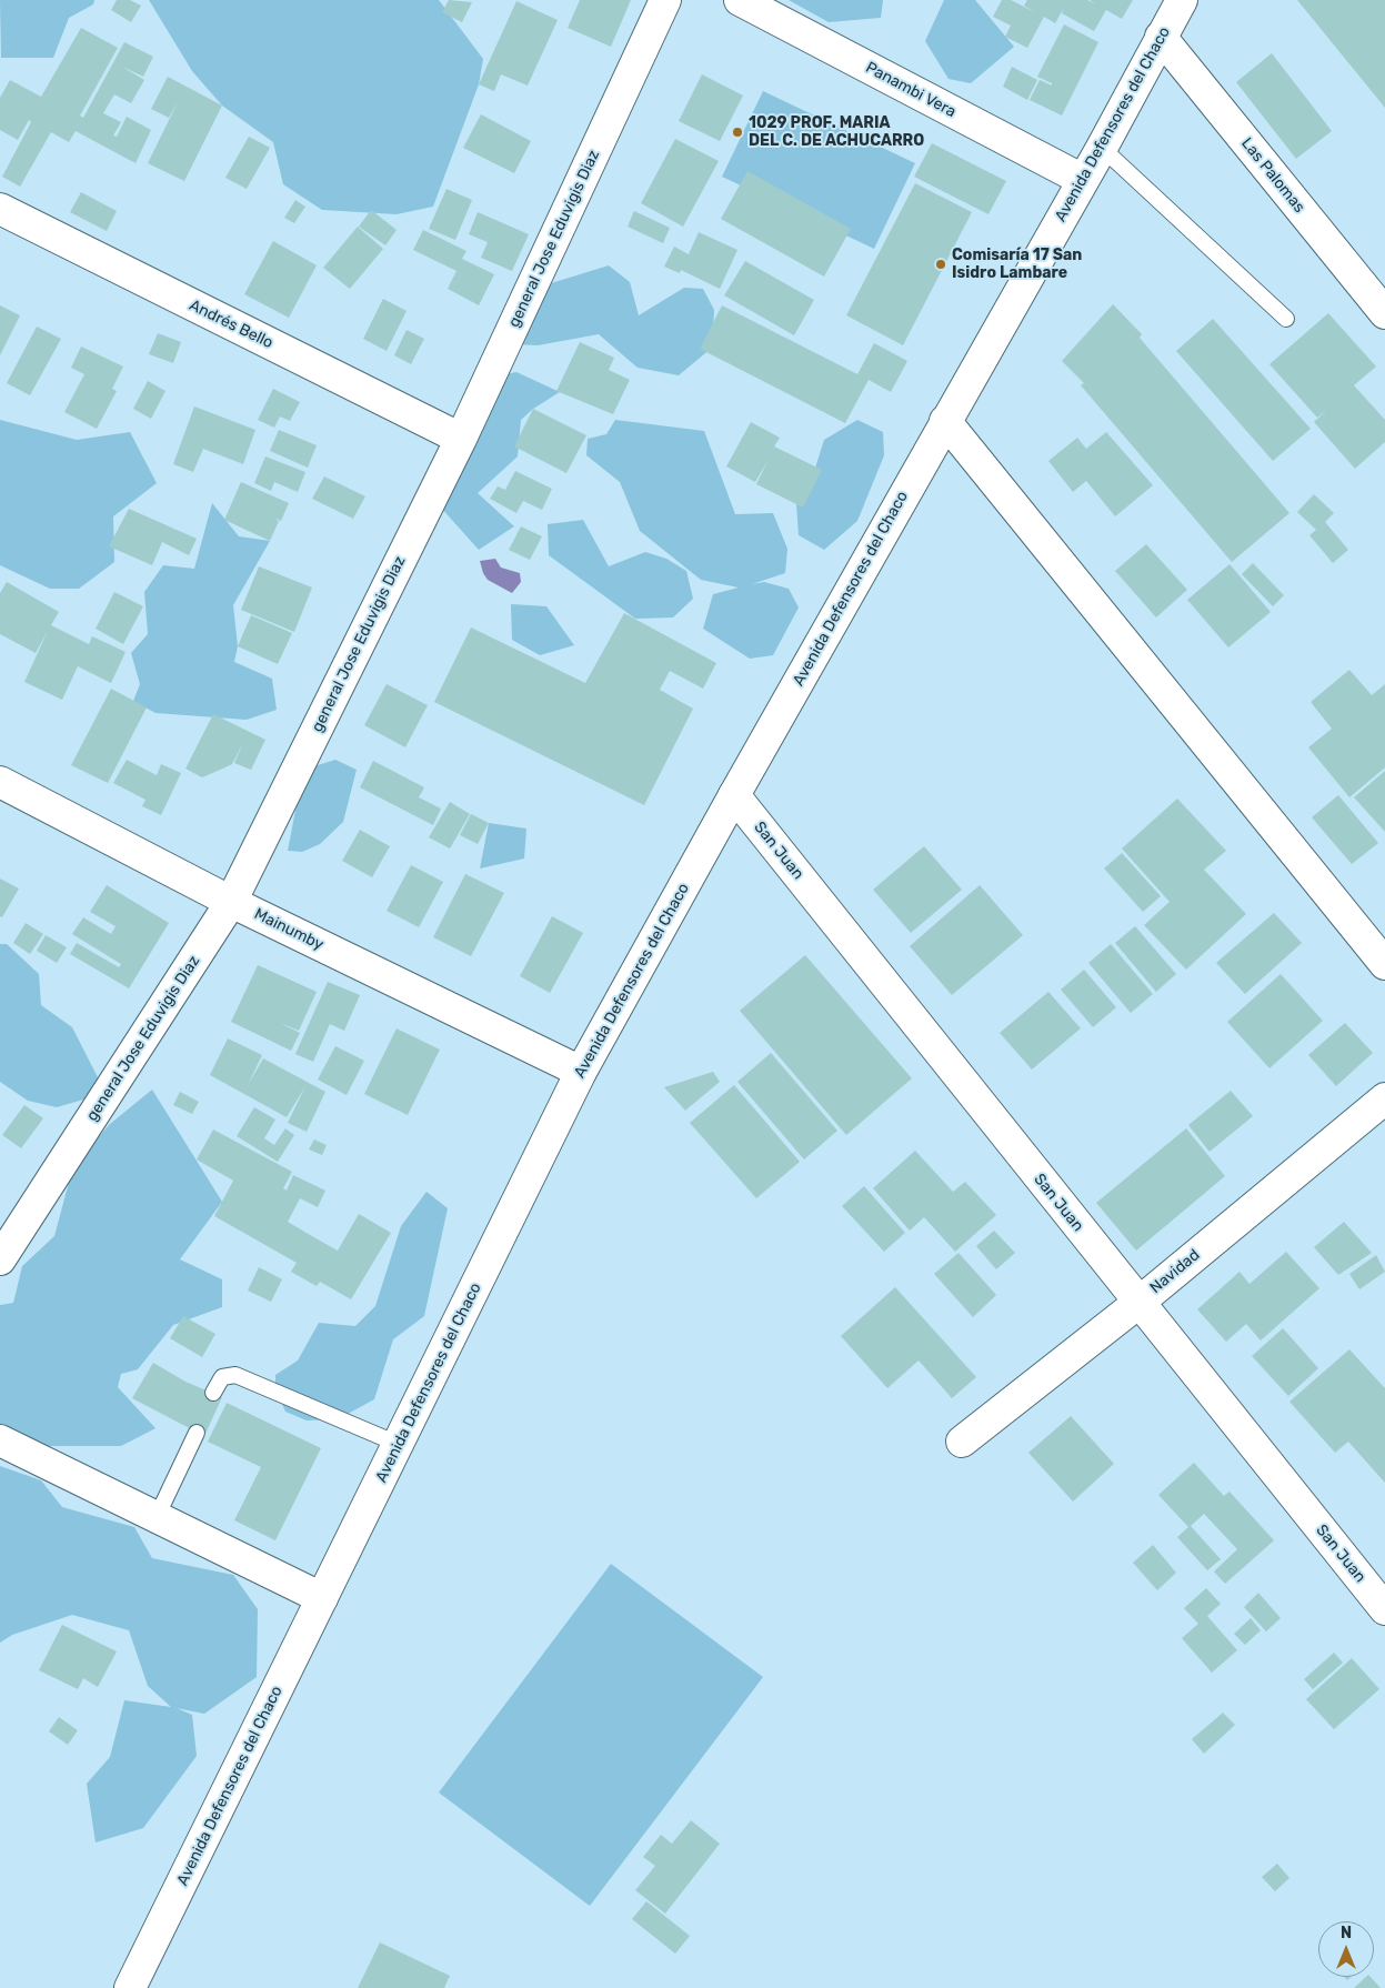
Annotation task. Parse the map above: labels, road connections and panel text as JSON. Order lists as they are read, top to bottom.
{
  "streets": {
    "street": [
      "Panambi Vera",
      "Avenida Defensores del Chaco",
      "Las Palomas",
      "general Jose Eduvigis Diaz",
      "Andrés Bello",
      "San Juan",
      "Mainumby",
      "Navidad"
    ]
  },
  "crossings": [
    ["Panambi Vera", "Avenida Defensores del Chaco"],
    ["Avenida Defensores del Chaco", "Las Palomas"],
    ["Avenida Defensores del Chaco", "San Juan"],
    ["Avenida Defensores del Chaco", "Mainumby"],
    ["general Jose Eduvigis Diaz", "Andrés Bello"],
    ["general Jose Eduvigis Diaz", "Mainumby"],
    ["San Juan", "Navidad"]
  ],
  "places": ["1029 PROF. MARIA DEL C. DE ACHUCARRO", "Comisaría 17 San Isidro Lambare"],
  "north": "top"
}
